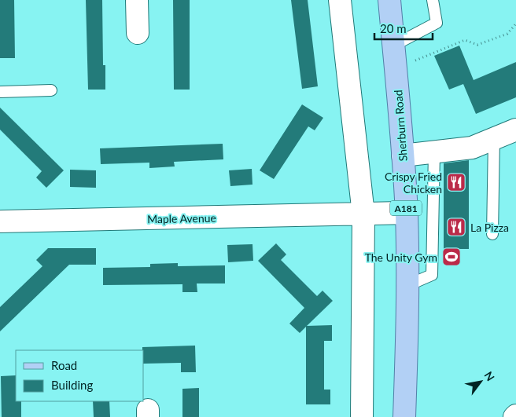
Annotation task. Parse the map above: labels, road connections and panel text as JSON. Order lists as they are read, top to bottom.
{
  "streets": {
    "main road": ["Sherburn Road", "A181"],
    "street": ["Maple Avenue"]
  },
  "crossings": [
    ["Sherburn Road", "Maple Avenue"]
  ],
  "places": {
    "restaurant": ["Crispy Fried Chicken", "La Pizza"],
    "sports": ["The Unity Gym"]
  },
  "legend": ["Road", "Building"],
  "scale_bar": "20 m",
  "north": "top right"
}
